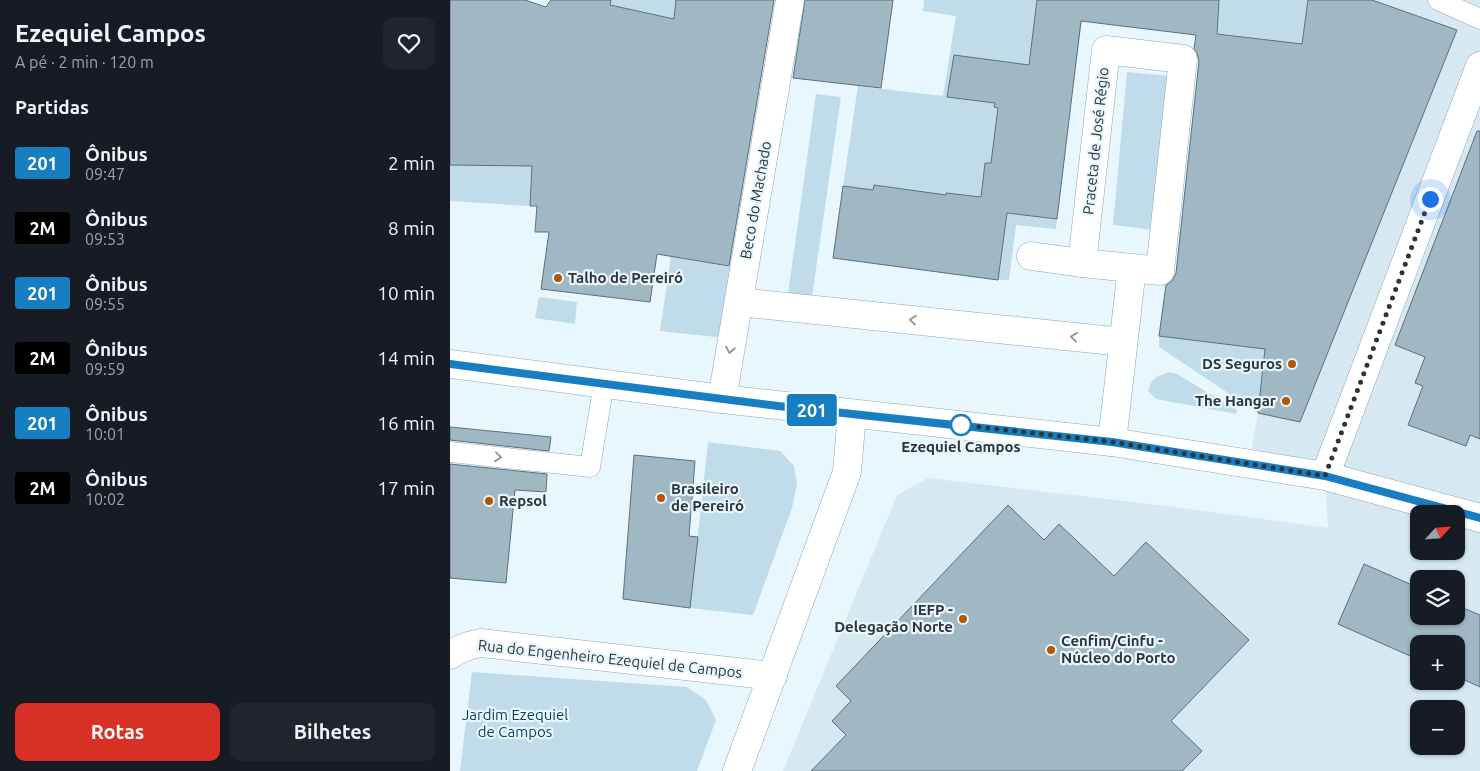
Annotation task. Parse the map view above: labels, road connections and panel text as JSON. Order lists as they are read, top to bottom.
{
  "streets": {
    "street": ["Praceta de José Régio", "Beco do Machado", "Rua do Engenheiro Ezequiel de Campos"]
  },
  "parks": ["Jardim Ezequiel de Campos"],
  "places": [
    "Talho de Pereiró",
    "DS Seguros",
    "The Hangar",
    "Ezequiel Campos",
    "Brasileiro de Pereiró",
    "Repsol",
    "IEFP - Delegação Norte",
    "Cenfim/Cinfu - Núcleo do Porto"
  ],
  "lines": ["bus line 201"],
  "north": "top right",
  "page": {
    "heading": [
      ["Ezequiel Campos", "A pé · 2 min · 120 m"],
      "Partidas"
    ],
    "on_map": "201",
    "list": [
      {
        "mark": "201",
        "name": "Ônibus",
        "note": "09:47",
        "value": "2 min"
      },
      {
        "mark": "2M",
        "name": "Ônibus",
        "note": "09:53",
        "value": "8 min"
      },
      {
        "mark": "201",
        "name": "Ônibus",
        "note": "09:55",
        "value": "10 min"
      },
      {
        "mark": "2M",
        "name": "Ônibus",
        "note": "09:59",
        "value": "14 min"
      },
      {
        "mark": "201",
        "name": "Ônibus",
        "note": "10:01",
        "value": "16 min"
      },
      {
        "mark": "2M",
        "name": "Ônibus",
        "note": "10:02",
        "value": "17 min"
      }
    ],
    "map_buttons": ["+", "−"],
    "buttons": ["Rotas", "Bilhetes"]
  }
}
